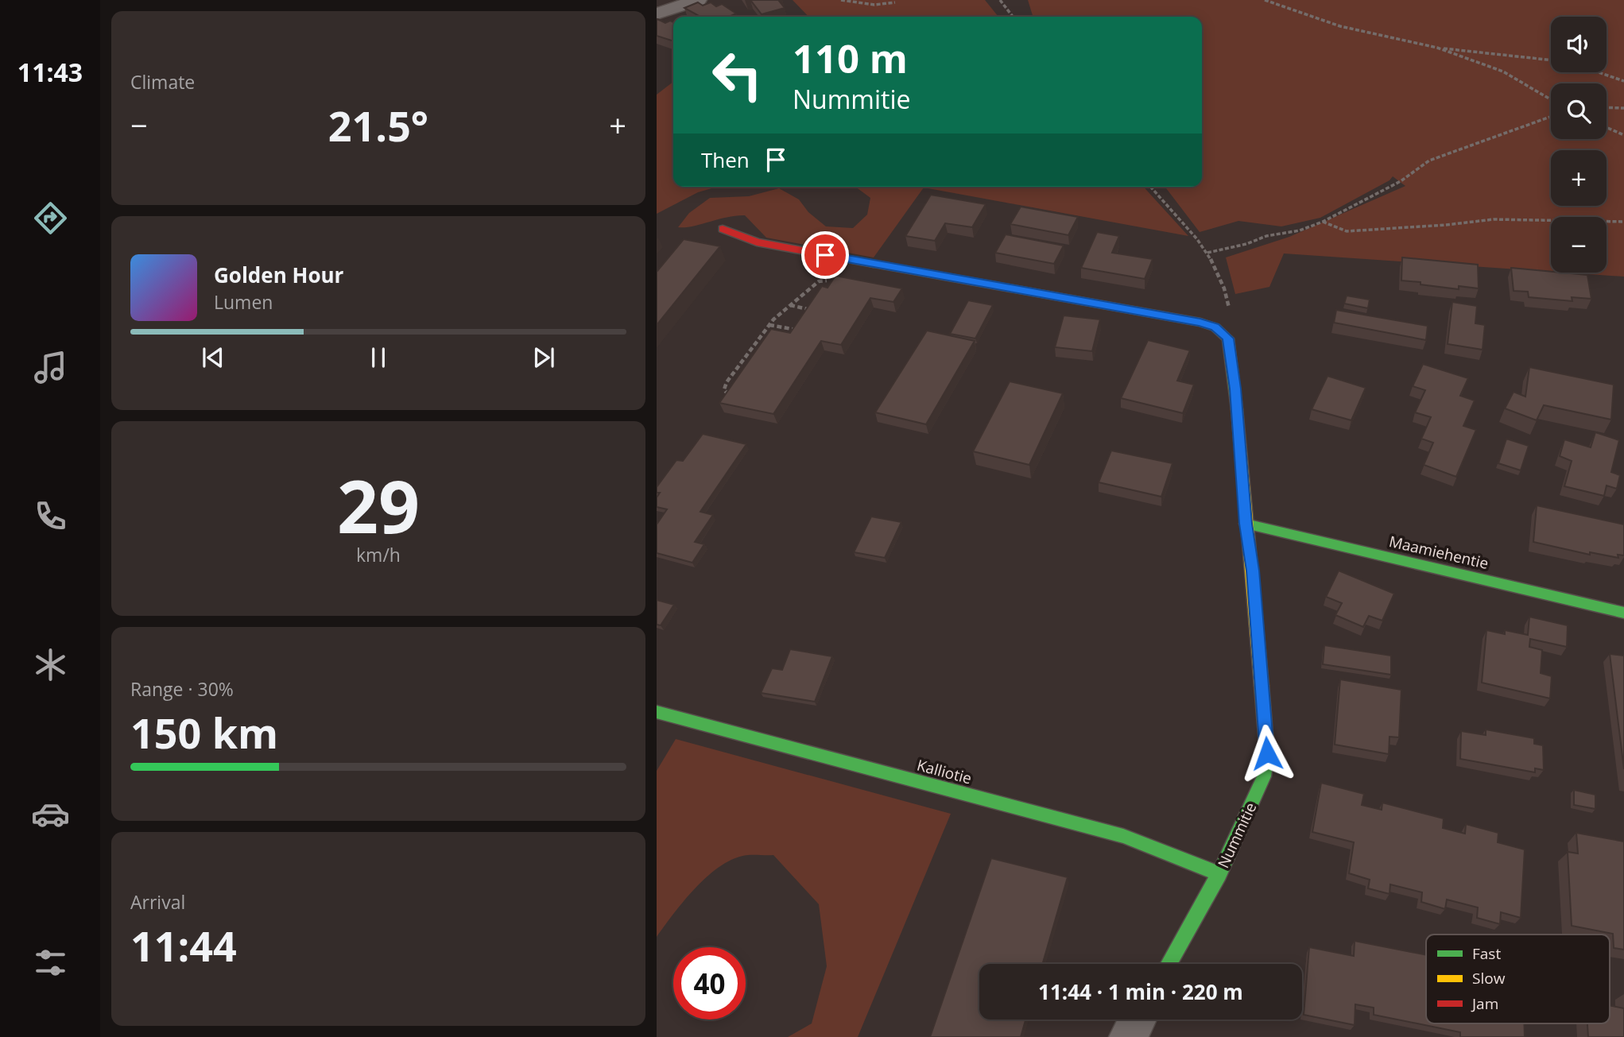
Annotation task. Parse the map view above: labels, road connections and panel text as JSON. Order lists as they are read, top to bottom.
{
  "streets": {
    "street": ["Maamiehentie", "Kalliotie", "Nummitie"]
  },
  "crossings": [
    ["Maamiehentie", "Nummitie"],
    ["Kalliotie", "Nummitie"]
  ],
  "legend": ["Fast", "Slow", "Jam"],
  "page": {
    "tabs": "11:43",
    "tile": [
      "Climate",
      ["29", "km/h"],
      ["Range · 30%", "150 km"],
      ["Arrival", "11:44"]
    ],
    "map_buttons": ["+", "−"],
    "turn": ["110 m", "Nummitie"],
    "heat": ["−", "21.5°", "+"],
    "then": "Then",
    "song": ["Golden Hour", "Lumen"],
    "limit": "40",
    "trip": "11:44 · 1 min · 220 m"
  }
}
